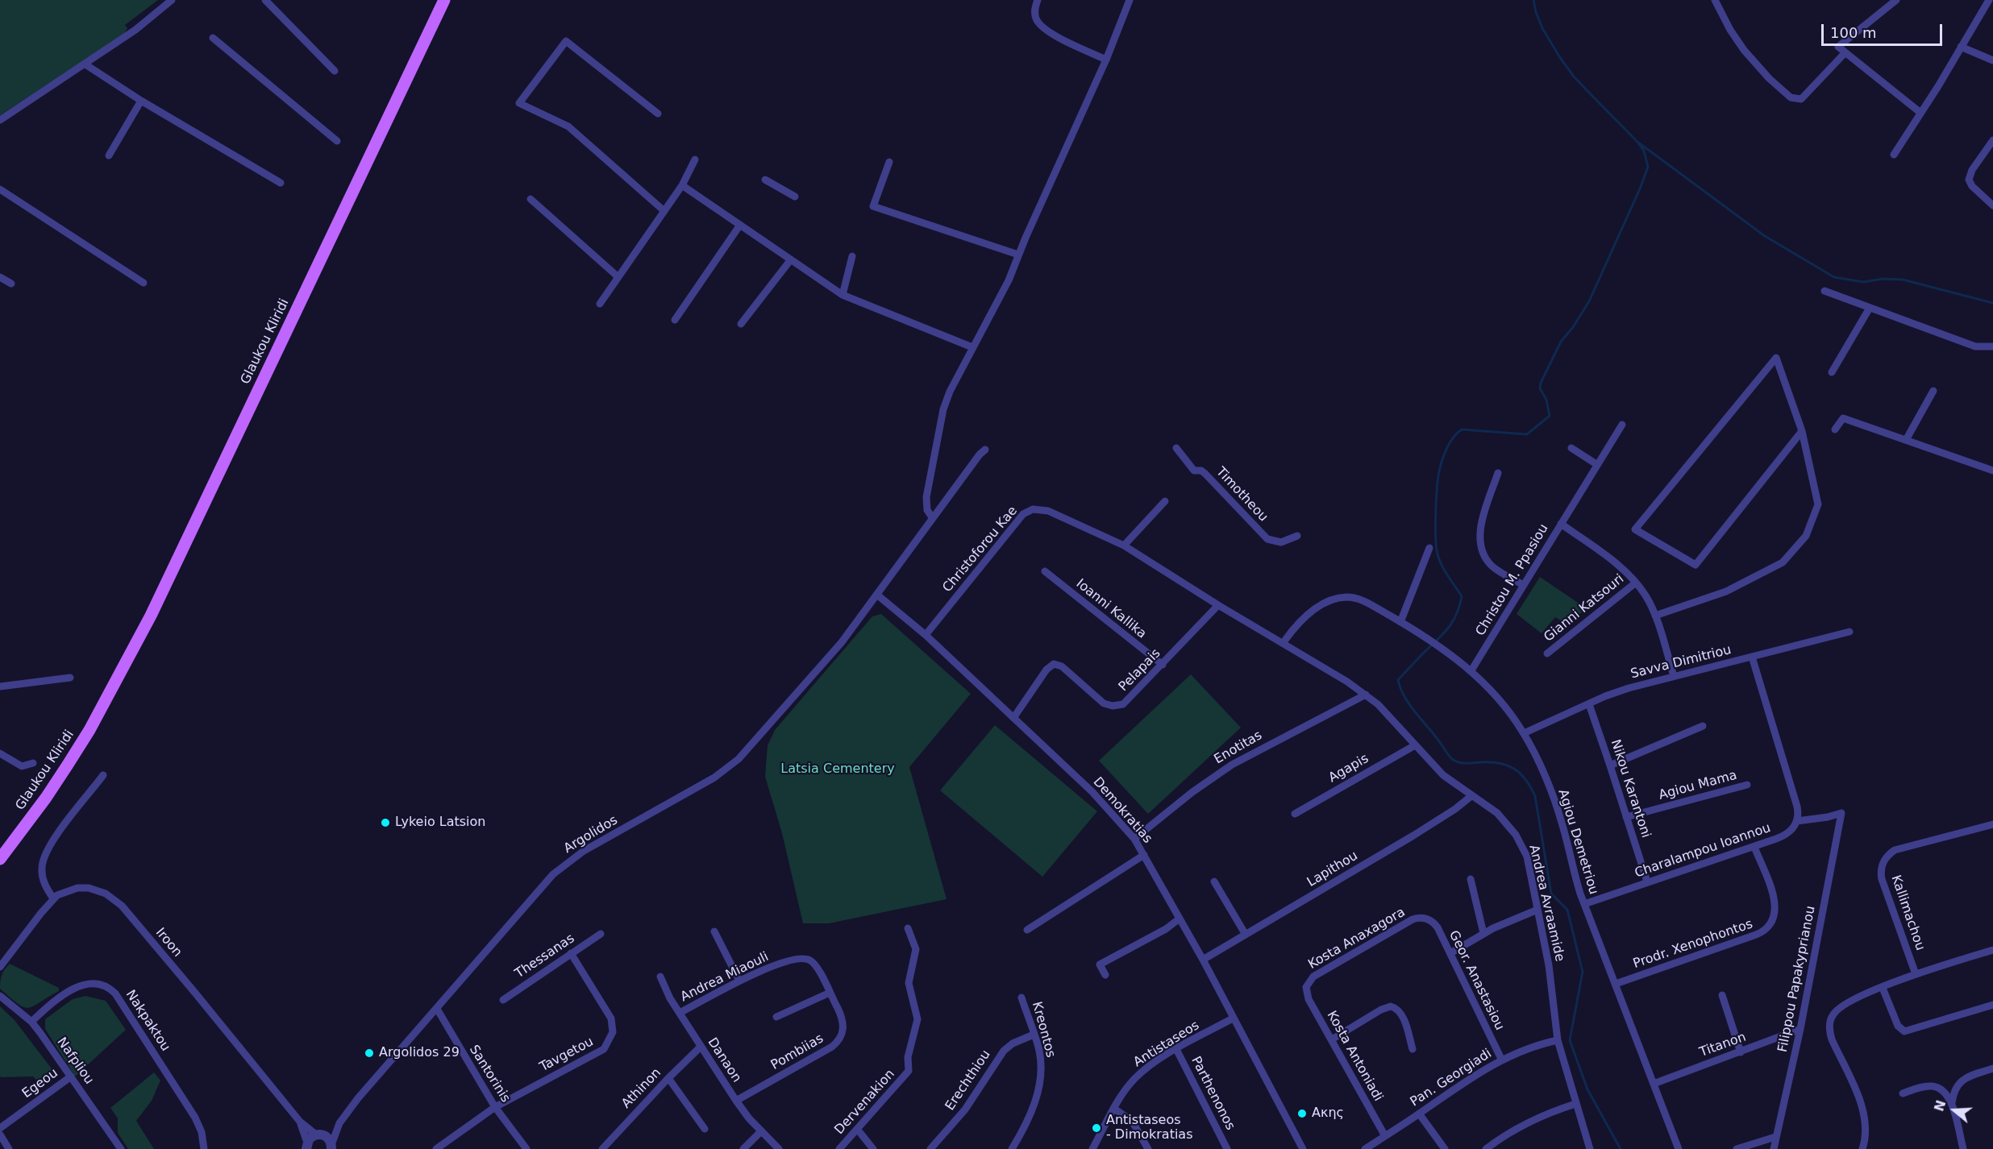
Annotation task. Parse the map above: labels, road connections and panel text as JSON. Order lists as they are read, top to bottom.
{
  "streets": {
    "main road": ["Glaukou Kliridi"],
    "street": [
      "Timotheou",
      "Christoforou Kae",
      "Christou M. Ppasiou",
      "Gianni Katsouri",
      "Ioanni Kallika",
      "Savva Dimitriou",
      "Pelapais",
      "Enotitas",
      "Agapis",
      "Agiou Mama",
      "Nikou Karantoni",
      "Demokratias",
      "Argolidos",
      "Agiou Demetriou",
      "Charalampou Ioannou",
      "Lapithou",
      "Andrea Avraamide",
      "Kallimachou",
      "Kosta Anaxagora",
      "Iroon",
      "Prodr. Xenophontos",
      "Thessanas",
      "Andrea Miaouli",
      "Filippou Papakyprianou",
      "Geor. Anastasiou",
      "Nakpaktou",
      "Kreontos",
      "Antistaseos",
      "Titanon",
      "Pombiias",
      "Tavgetou",
      "Kosta Antoniadi",
      "Danaon",
      "Nafpliou",
      "Santorinis",
      "Pan. Georgiadi",
      "Erechthiou",
      "Egeou",
      "Athinon",
      "Parthenonos",
      "Dervenakion"
    ]
  },
  "crossings": [
    ["Christoforou Kae", "Pelapais"],
    ["Christoforou Kae", "Demokratias"],
    ["Christoforou Kae", "Andrea Avraamide"],
    ["Christou M. Ppasiou", "Agiou Demetriou"],
    ["Ioanni Kallika", "Pelapais"],
    ["Savva Dimitriou", "Nikou Karantoni"],
    ["Savva Dimitriou", "Agiou Demetriou"],
    ["Pelapais", "Demokratias"],
    ["Pelapais", "Andrea Avraamide"],
    ["Enotitas", "Demokratias"],
    ["Enotitas", "Andrea Avraamide"],
    ["Agapis", "Andrea Avraamide"],
    ["Agiou Mama", "Nikou Karantoni"],
    ["Nikou Karantoni", "Charalampou Ioannou"],
    ["Demokratias", "Argolidos"],
    ["Demokratias", "Lapithou"],
    ["Demokratias", "Antistaseos"],
    ["Argolidos", "Iroon"],
    ["Argolidos", "Santorinis"],
    ["Agiou Demetriou", "Charalampou Ioannou"],
    ["Agiou Demetriou", "Andrea Avraamide"],
    ["Agiou Demetriou", "Prodr. Xenophontos"],
    ["Agiou Demetriou", "Titanon"],
    ["Charalampou Ioannou", "Prodr. Xenophontos"],
    ["Charalampou Ioannou", "Filippou Papakyprianou"],
    ["Lapithou", "Andrea Avraamide"],
    ["Andrea Avraamide", "Pan. Georgiadi"],
    ["Kosta Anaxagora", "Geor. Anastasiou"],
    ["Kosta Anaxagora", "Kosta Antoniadi"],
    ["Thessanas", "Tavgetou"],
    ["Andrea Miaouli", "Pombiias"],
    ["Andrea Miaouli", "Danaon"],
    ["Filippou Papakyprianou", "Titanon"],
    ["Geor. Anastasiou", "Pan. Georgiadi"],
    ["Nakpaktou", "Nafpliou"],
    ["Kreontos", "Erechthiou"],
    ["Antistaseos", "Parthenonos"],
    ["Pombiias", "Danaon"],
    ["Tavgetou", "Santorinis"],
    ["Kosta Antoniadi", "Pan. Georgiadi"],
    ["Danaon", "Athinon"],
    ["Nafpliou", "Egeou"]
  ],
  "parks": ["Latsia Cementery"],
  "places": [
    "Lykeio Latsion",
    "Argolidos 29",
    "Ακης",
    "Antistaseos - Dimokratias"
  ],
  "scale_bar": "100 m",
  "north": "left"
}
